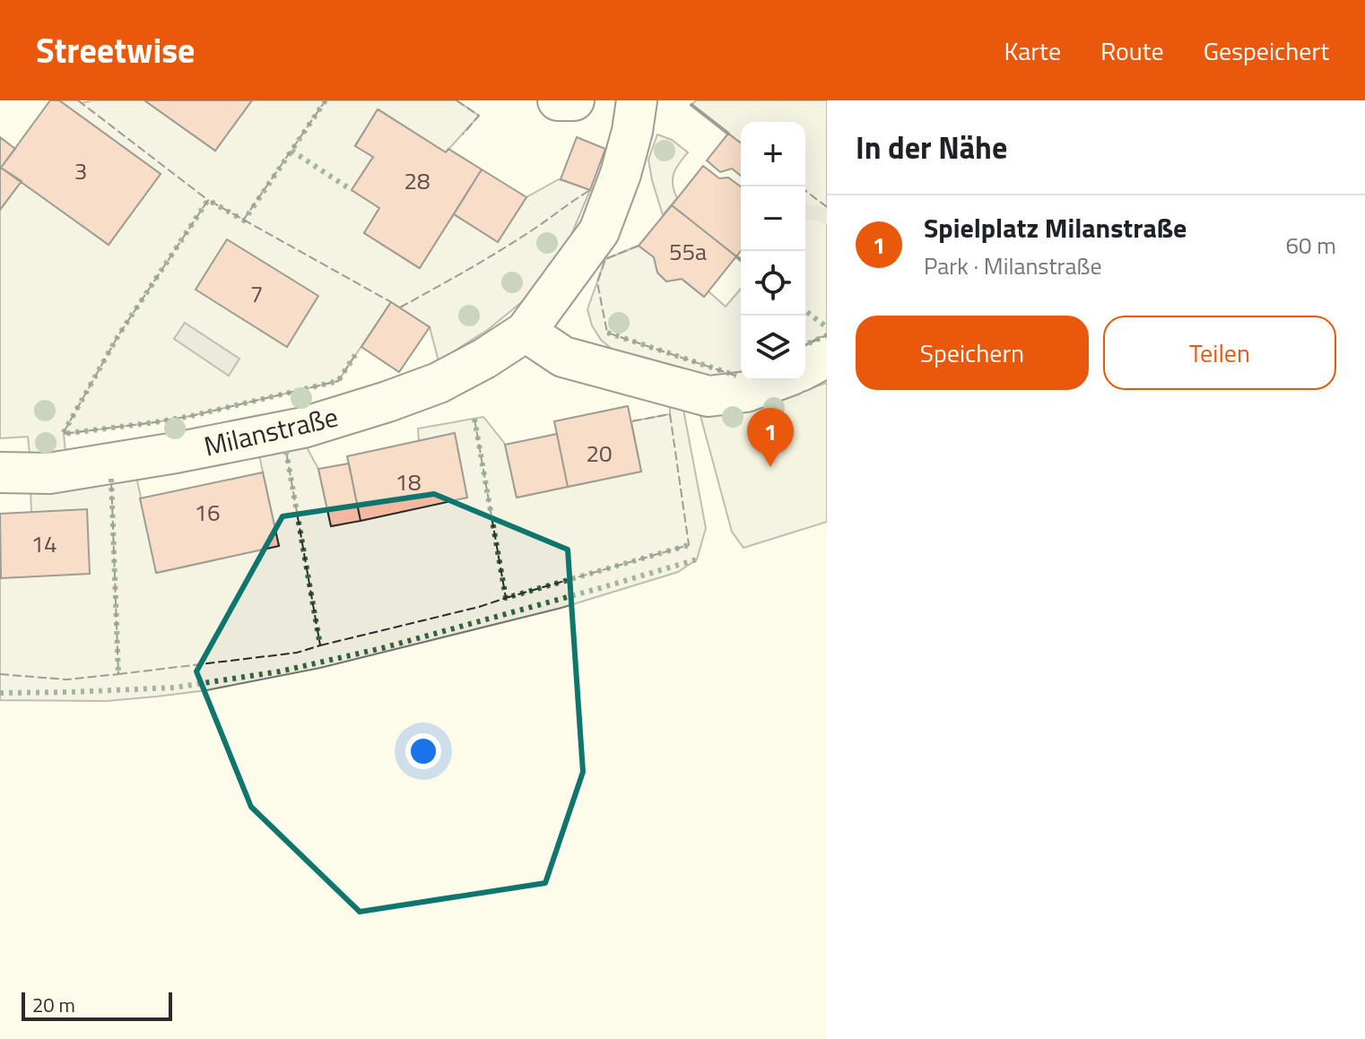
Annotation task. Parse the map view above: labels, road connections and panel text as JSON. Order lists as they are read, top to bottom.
{
  "streets": {
    "street": ["Milanstraße"]
  },
  "house_numbers": [
    "3",
    "28",
    "55a",
    "7",
    "20",
    "18",
    "16",
    "14"
  ],
  "scale_bar": "20 m",
  "page": {
    "header": "Streetwise",
    "nav": ["Karte", "Route", "Gespeichert"],
    "heading": "In der Nähe",
    "map_buttons": ["+", "−"],
    "list": [
      {
        "mark": "1",
        "name": "Spielplatz Milanstraße",
        "note": "Park · Milanstraße",
        "value": "60 m"
      }
    ],
    "buttons": ["Speichern", "Teilen"],
    "pins": "1",
    "scale": "20 m"
  }
}
